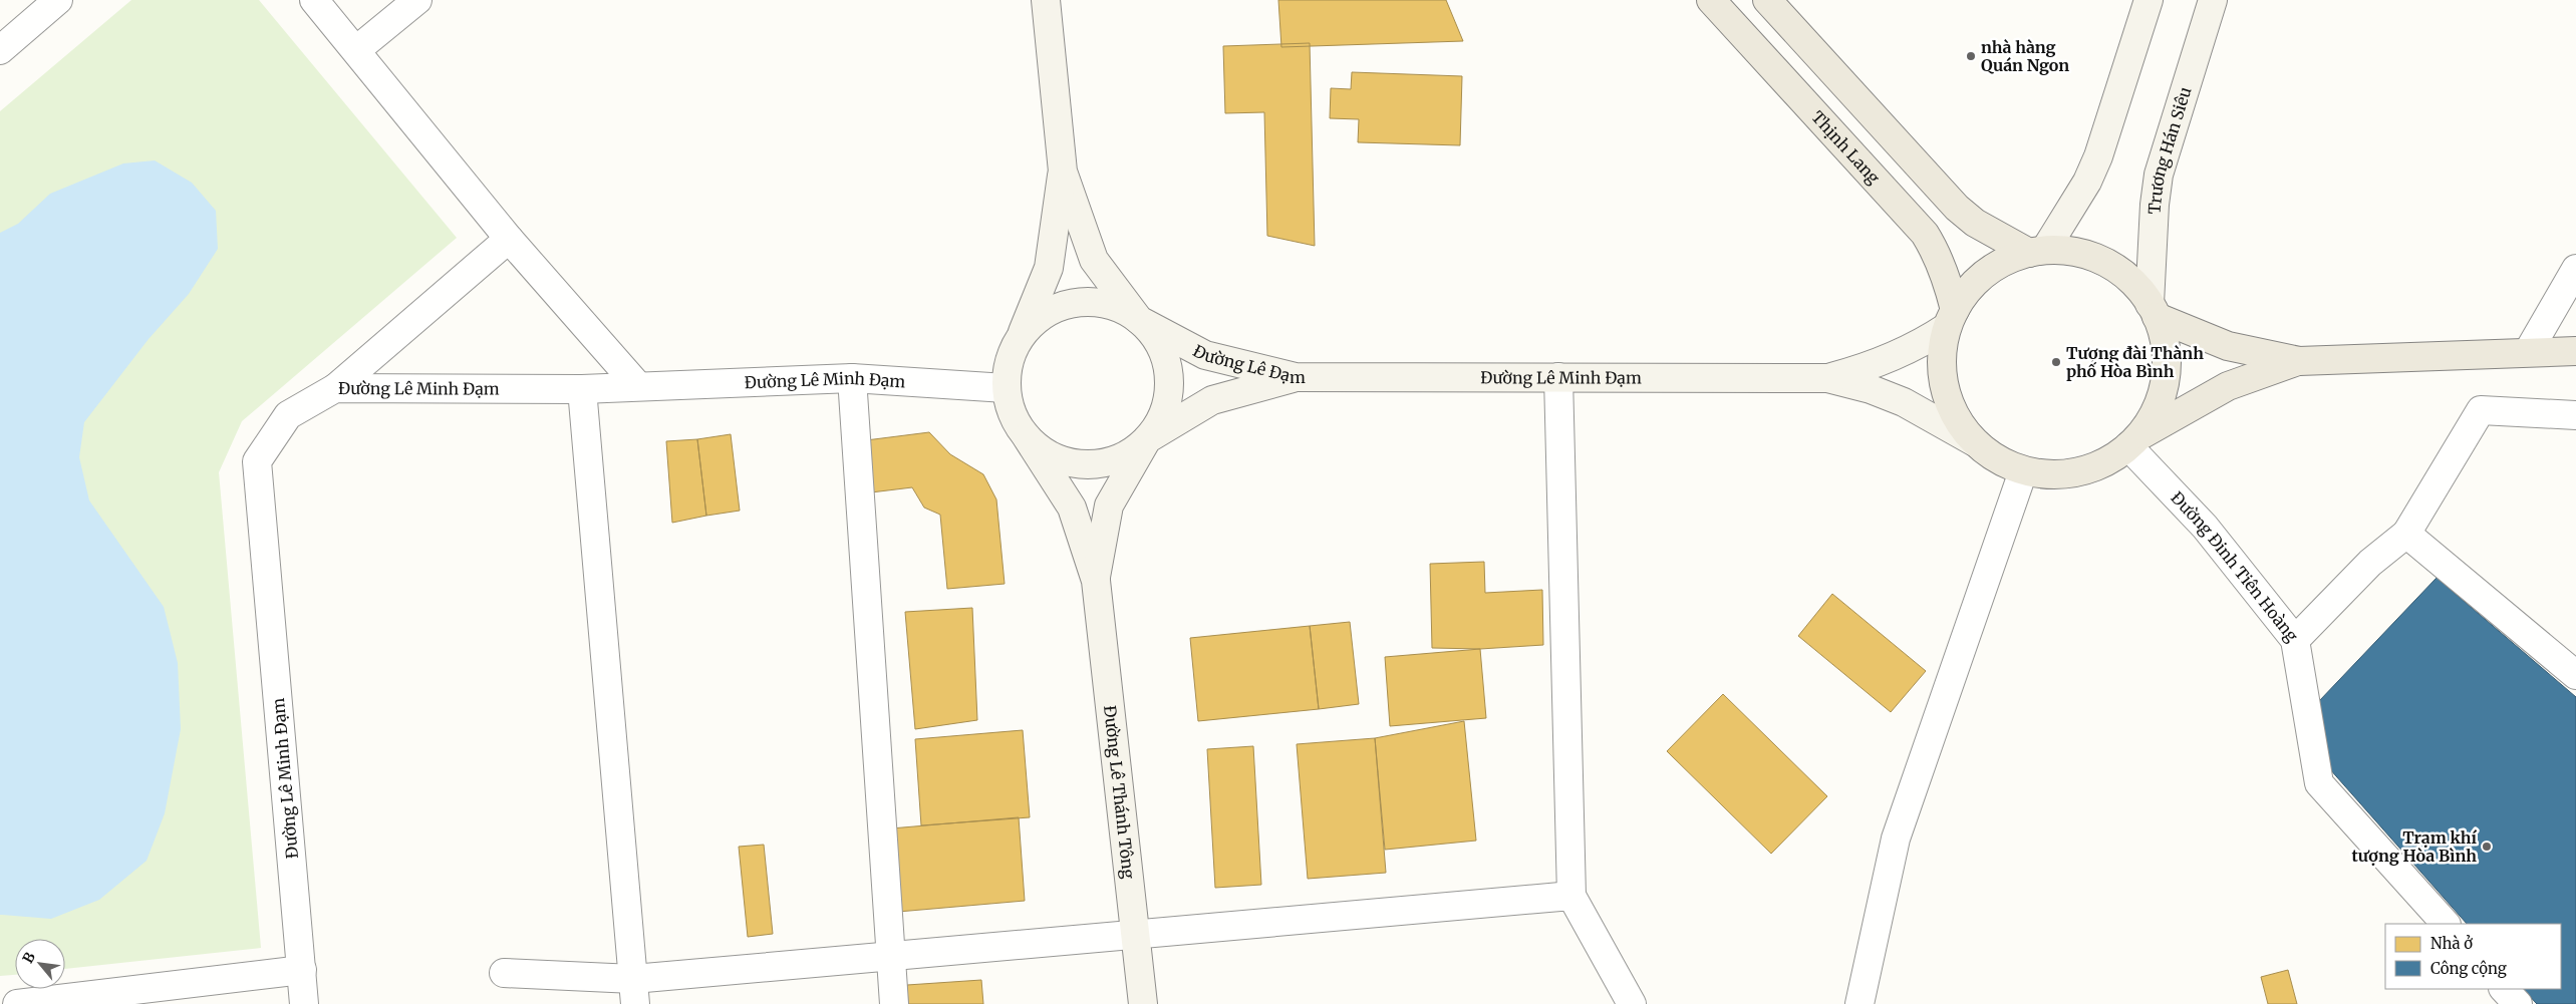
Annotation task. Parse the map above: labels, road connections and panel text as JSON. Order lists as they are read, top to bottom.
{
  "streets": {
    "main road": [
      "Thịnh Lang",
      "Trương Hán Siêu",
      "Đường Lê Đạm",
      "Đường Lê Minh Đạm",
      "Đường Lê Thánh Tông"
    ],
    "street": ["Đường Đinh Tiên Hoàng"]
  },
  "crossings": [
    ["Thịnh Lang", "Đường Lê Minh Đạm"],
    ["Đường Lê Đạm", "Đường Lê Minh Đạm"],
    ["Đường Lê Đạm", "Đường Lê Thánh Tông"],
    ["Đường Lê Minh Đạm", "Đường Lê Thánh Tông"]
  ],
  "places": ["nhà hàng Quán Ngon", "Tượng đài Thành phố Hòa Bình", "Trạm khí tượng Hòa Bình"],
  "legend": ["Nhà ở", "Công cộng"],
  "north": "top left"
}
